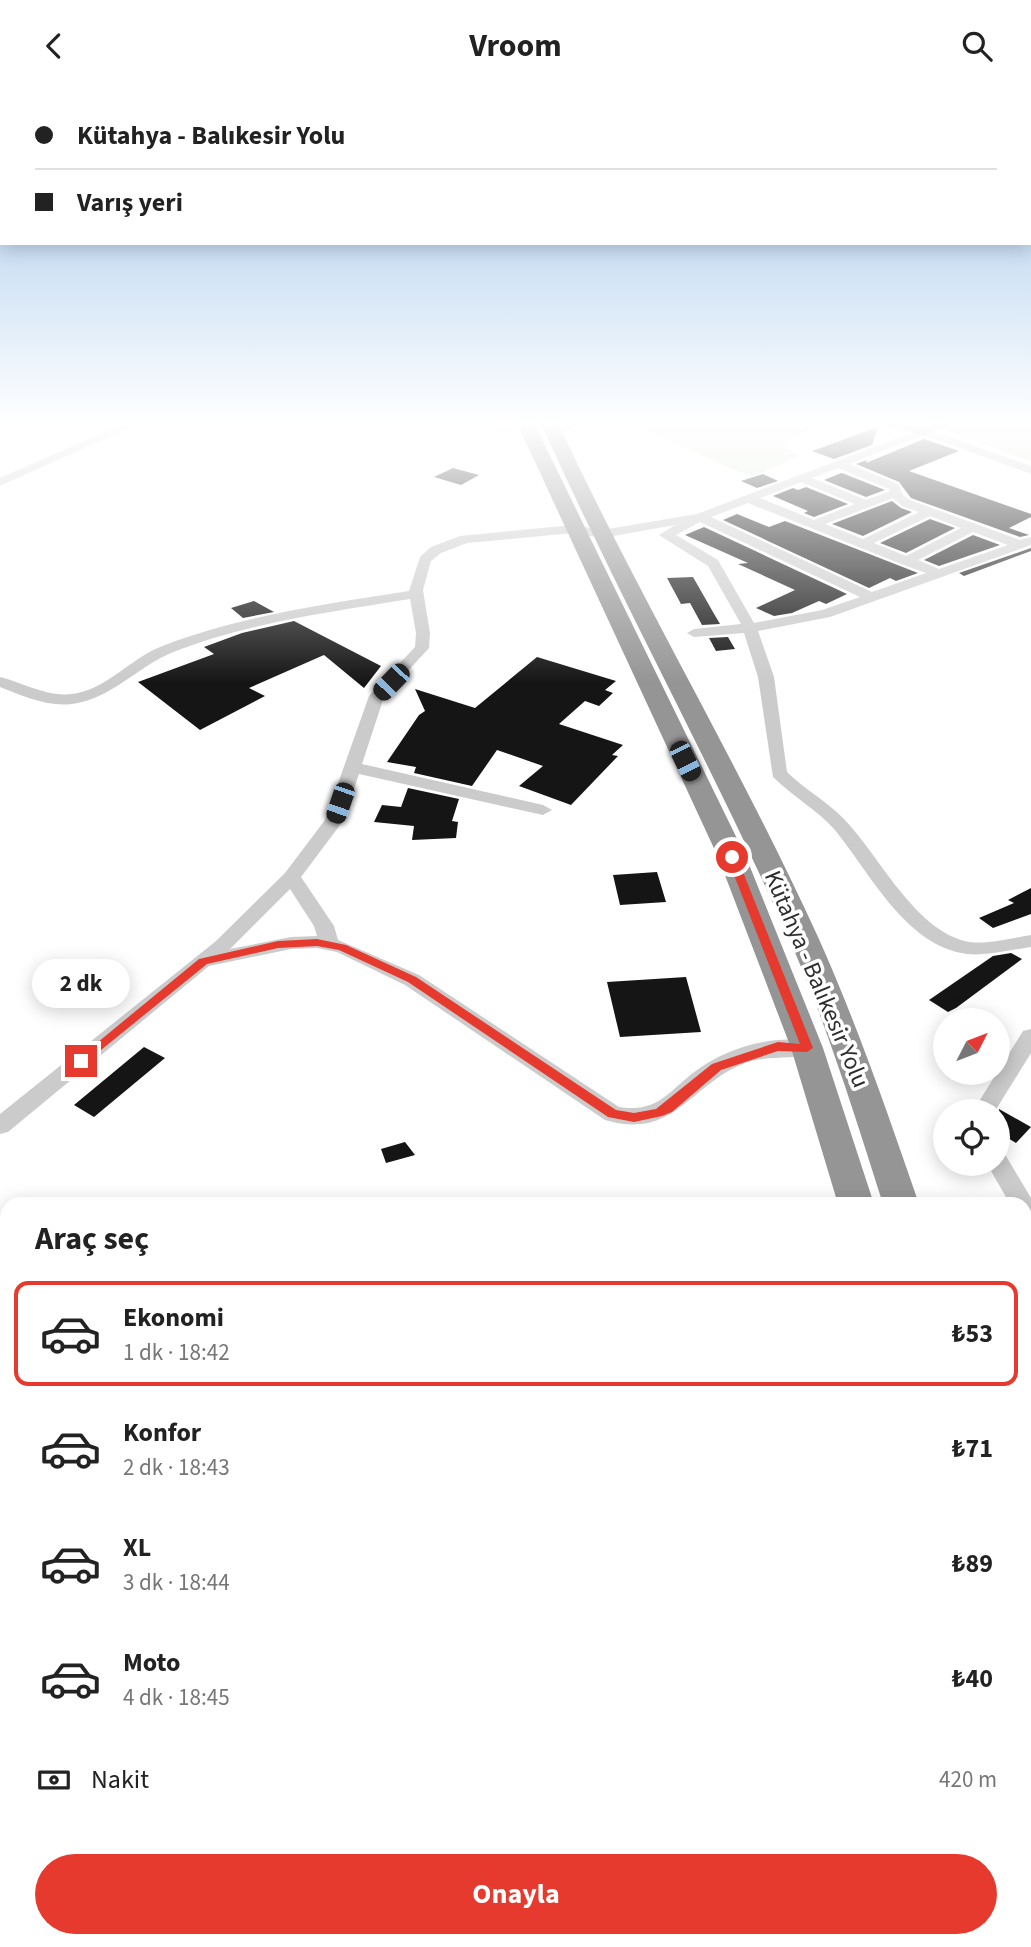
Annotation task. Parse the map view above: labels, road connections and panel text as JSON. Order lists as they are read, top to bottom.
{
  "streets": {
    "highway": ["Kütahya - Balıkesir Yolu"]
  },
  "north": "top right",
  "page": {
    "header": "Vroom",
    "banner": ["Kütahya - Balıkesir Yolu", "Varış yeri"],
    "bubble": "2 dk",
    "heading": "Araç seç",
    "list": [
      {
        "name": "Ekonomi",
        "note": "1 dk · 18:42",
        "value": "₺53"
      },
      {
        "name": "Konfor",
        "note": "2 dk · 18:43",
        "value": "₺71"
      },
      {
        "name": "XL",
        "note": "3 dk · 18:44",
        "value": "₺89"
      },
      {
        "name": "Moto",
        "note": "4 dk · 18:45",
        "value": "₺40"
      }
    ],
    "pay": ["Nakit", "420 m"],
    "buttons": "Onayla"
  }
}
